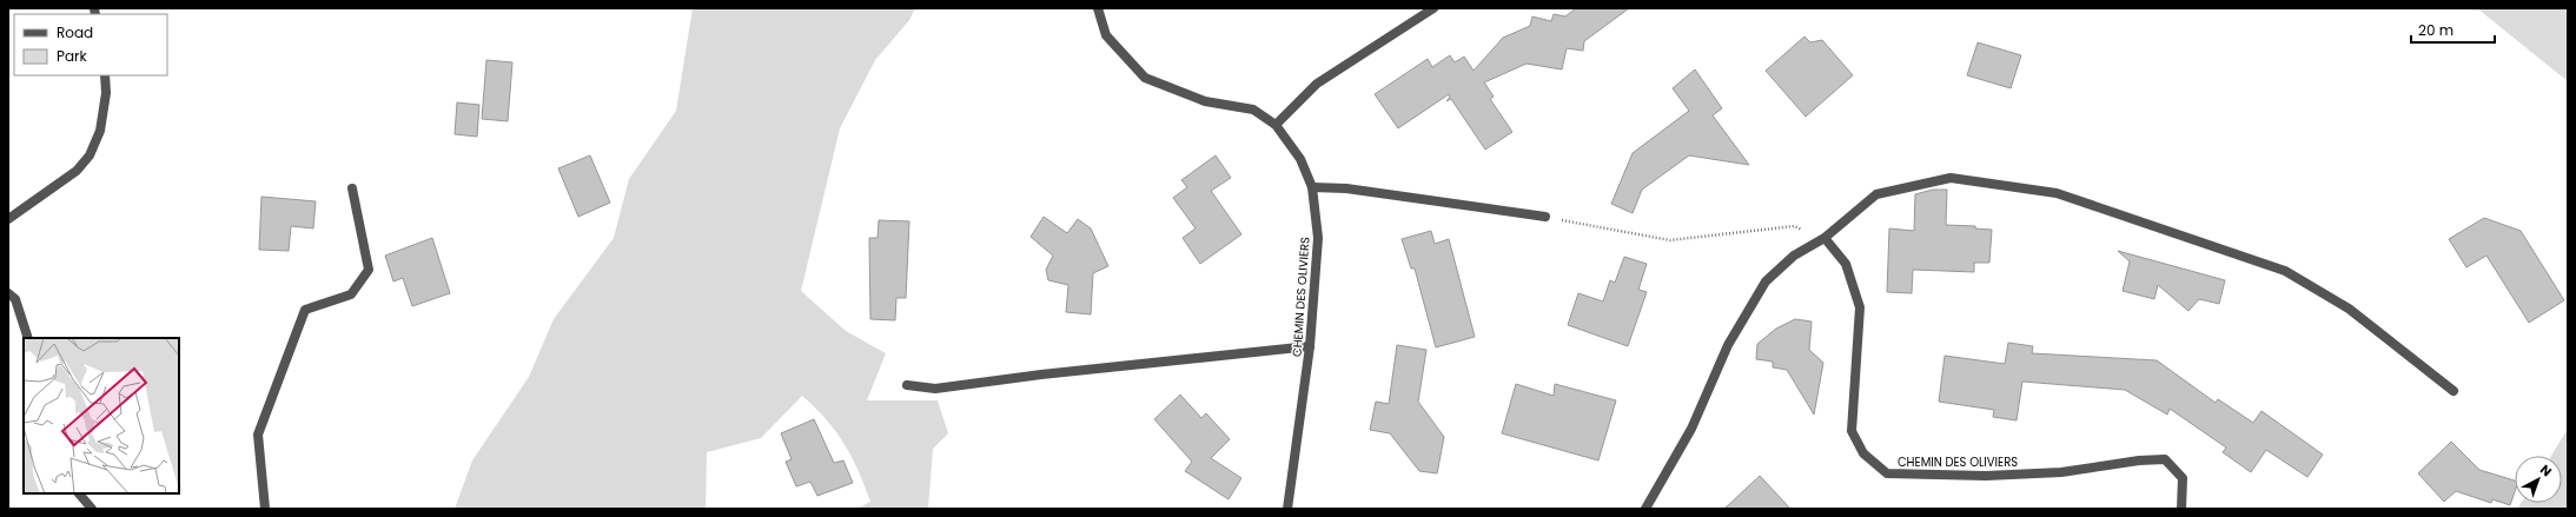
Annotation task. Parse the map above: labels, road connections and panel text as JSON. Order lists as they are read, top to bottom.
{
  "streets": {
    "street": ["CHEMIN DES OLIVIERS"]
  },
  "legend": ["Road", "Park"],
  "scale_bar": "20 m",
  "north": "top right"
}
